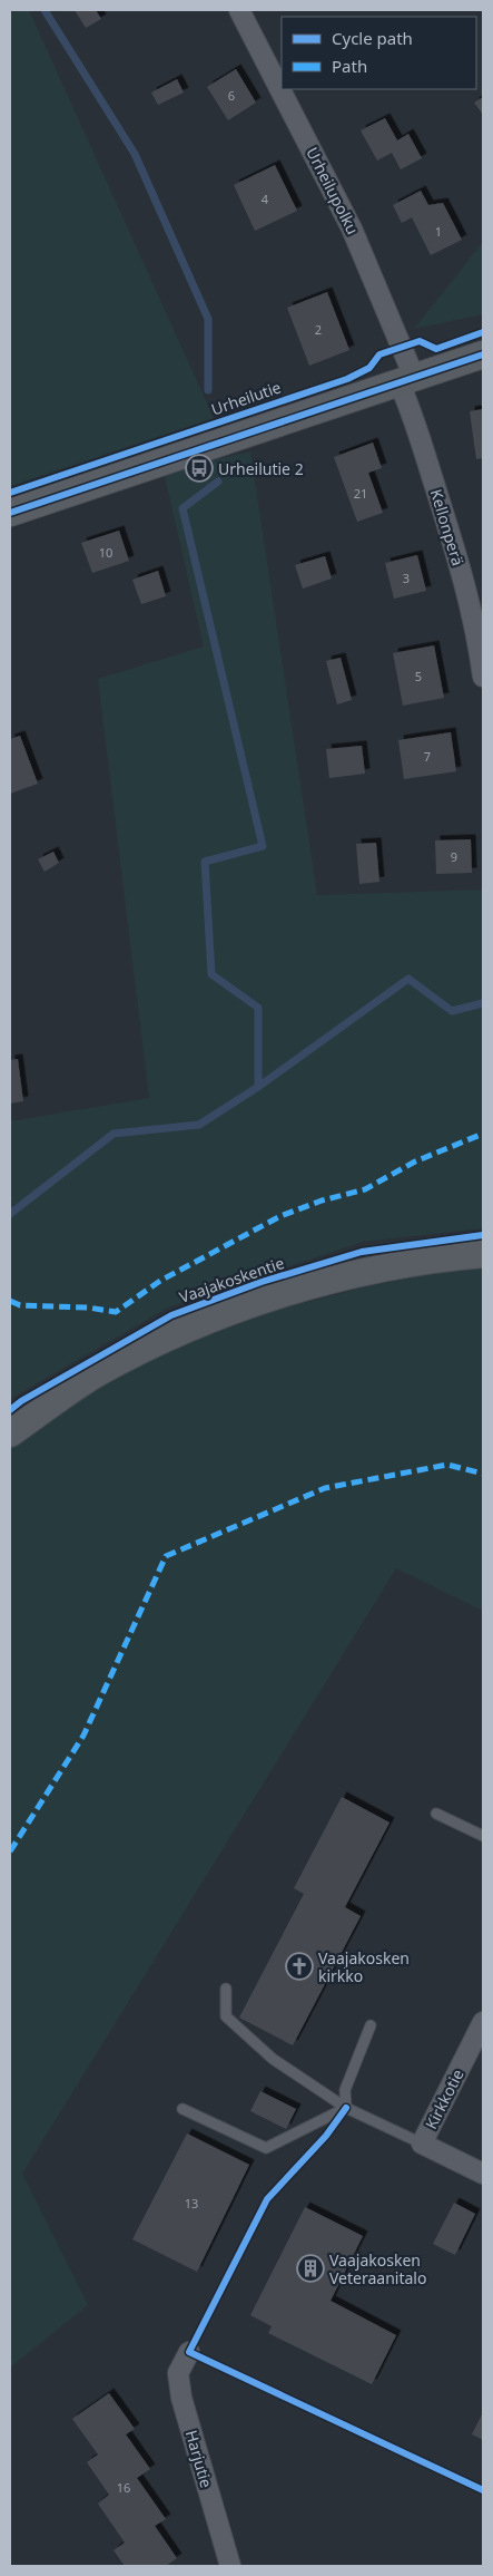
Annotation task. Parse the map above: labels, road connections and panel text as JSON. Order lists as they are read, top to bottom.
{
  "streets": {
    "main road": ["Vaajakoskentie"],
    "street": [
      "Urheilupolku",
      "Kellonperä",
      "Kirkkotie",
      "Harjutie"
    ],
    "cycle path": ["Urheilutie"]
  },
  "crossings": [
    ["Urheilupolku", "Kellonperä"]
  ],
  "places": {
    "bus stop": ["Urheilutie 2"],
    "church": ["Vaajakosken kirkko"],
    "building": ["Vaajakosken Veteraanitalo"]
  },
  "house_numbers": [
    "6",
    "4",
    "1",
    "2",
    "21",
    "10",
    "3",
    "5",
    "7",
    "9",
    "13",
    "16"
  ],
  "legend": ["Cycle path", "Path"]
}
